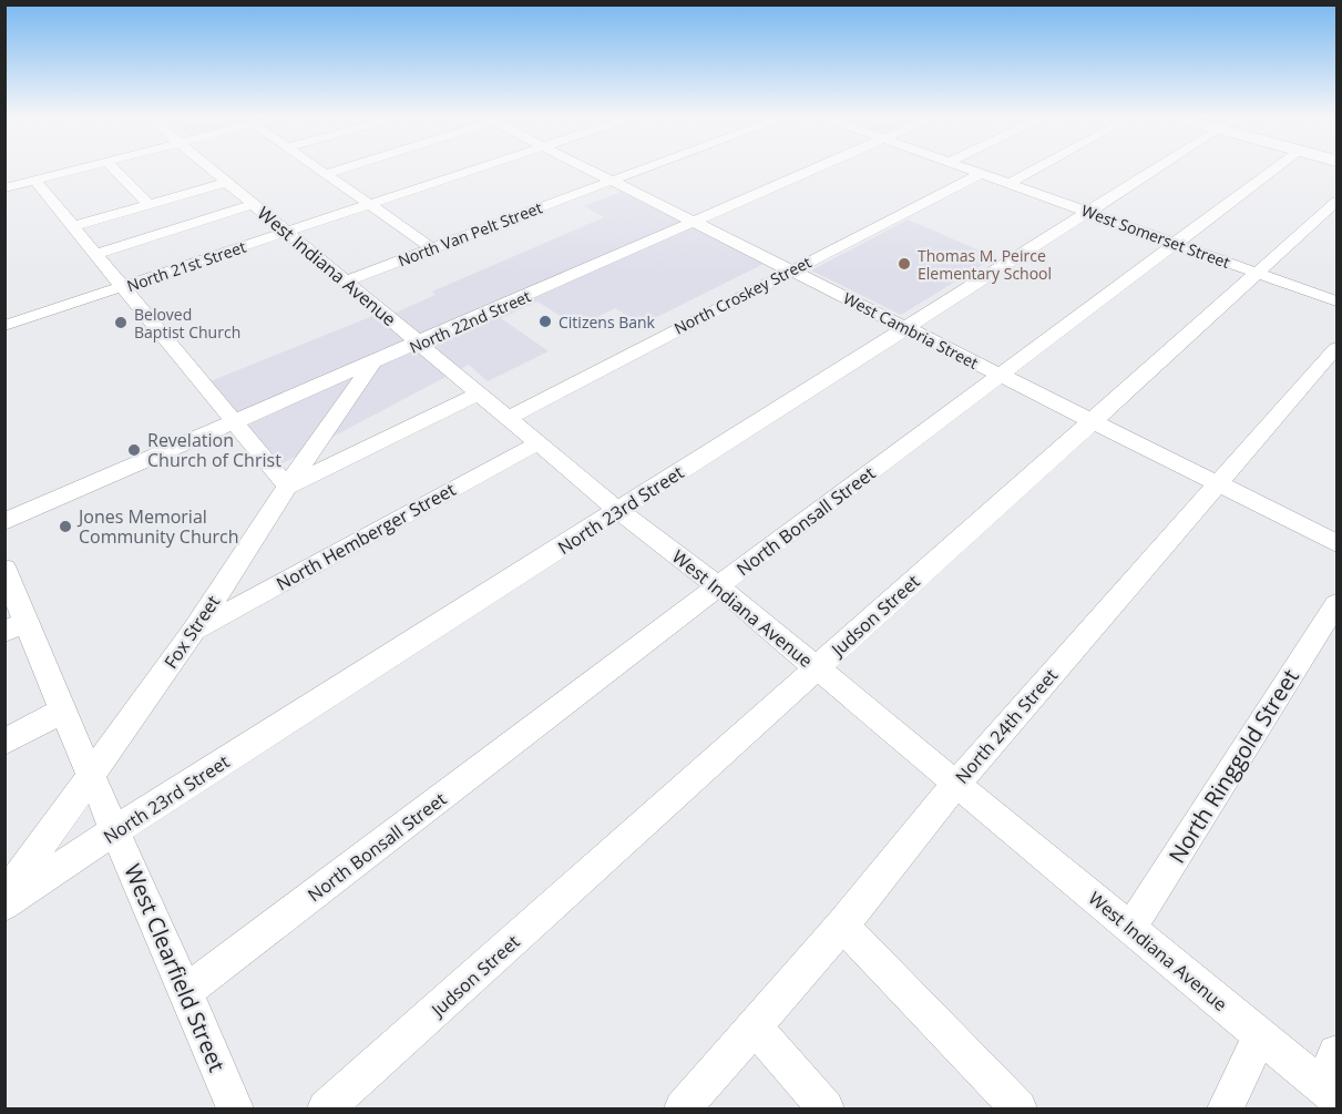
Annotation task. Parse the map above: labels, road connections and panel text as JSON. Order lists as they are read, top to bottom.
{
  "streets": {
    "street": [
      "North Van Pelt Street",
      "West Somerset Street",
      "North 21st Street",
      "West Indiana Avenue",
      "North Croskey Street",
      "North 22nd Street",
      "West Cambria Street",
      "North 23rd Street",
      "North Bonsall Street",
      "North Hemberger Street",
      "Judson Street",
      "Fox Street",
      "North 24th Street",
      "North Ringgold Street",
      "West Clearfield Street"
    ]
  },
  "crossings": [
    ["North Van Pelt Street", "West Indiana Avenue"],
    ["North Van Pelt Street", "West Cambria Street"],
    ["West Somerset Street", "North Croskey Street"],
    ["West Somerset Street", "North 23rd Street"],
    ["West Somerset Street", "North Bonsall Street"],
    ["West Somerset Street", "Judson Street"],
    ["North 21st Street", "West Indiana Avenue"],
    ["West Indiana Avenue", "North Croskey Street"],
    ["West Indiana Avenue", "North 22nd Street"],
    ["West Indiana Avenue", "North 23rd Street"],
    ["West Indiana Avenue", "North Bonsall Street"],
    ["West Indiana Avenue", "North Hemberger Street"],
    ["West Indiana Avenue", "Judson Street"],
    ["West Indiana Avenue", "North 24th Street"],
    ["West Indiana Avenue", "North Ringgold Street"],
    ["North Croskey Street", "West Cambria Street"],
    ["North 22nd Street", "West Cambria Street"],
    ["North 22nd Street", "Fox Street"],
    ["West Cambria Street", "North 23rd Street"],
    ["West Cambria Street", "North Bonsall Street"],
    ["West Cambria Street", "Judson Street"],
    ["West Cambria Street", "North 24th Street"],
    ["North 23rd Street", "West Clearfield Street"],
    ["North Bonsall Street", "West Clearfield Street"],
    ["North Hemberger Street", "Fox Street"],
    ["Fox Street", "West Clearfield Street"]
  ],
  "places": [
    "Thomas M. Peirce Elementary School",
    "Citizens Bank",
    "Beloved Baptist Church",
    "Revelation Church of Christ",
    "Jones Memorial Community Church"
  ]
}
